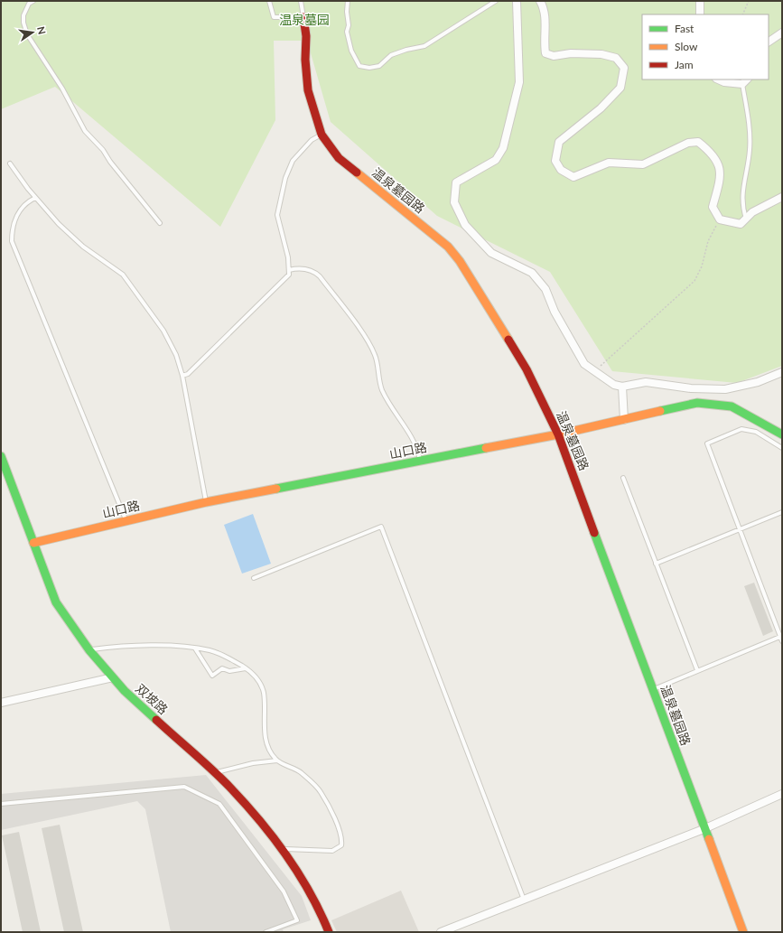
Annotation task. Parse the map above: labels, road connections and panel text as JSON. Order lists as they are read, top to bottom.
{
  "streets": {
    "street": ["温泉墓园路", "山口路", "双坡路"]
  },
  "crossings": [
    ["温泉墓园路", "山口路"],
    ["山口路", "双坡路"]
  ],
  "parks": ["温泉墓园"],
  "legend": ["Fast", "Slow", "Jam"],
  "north": "right"
}
